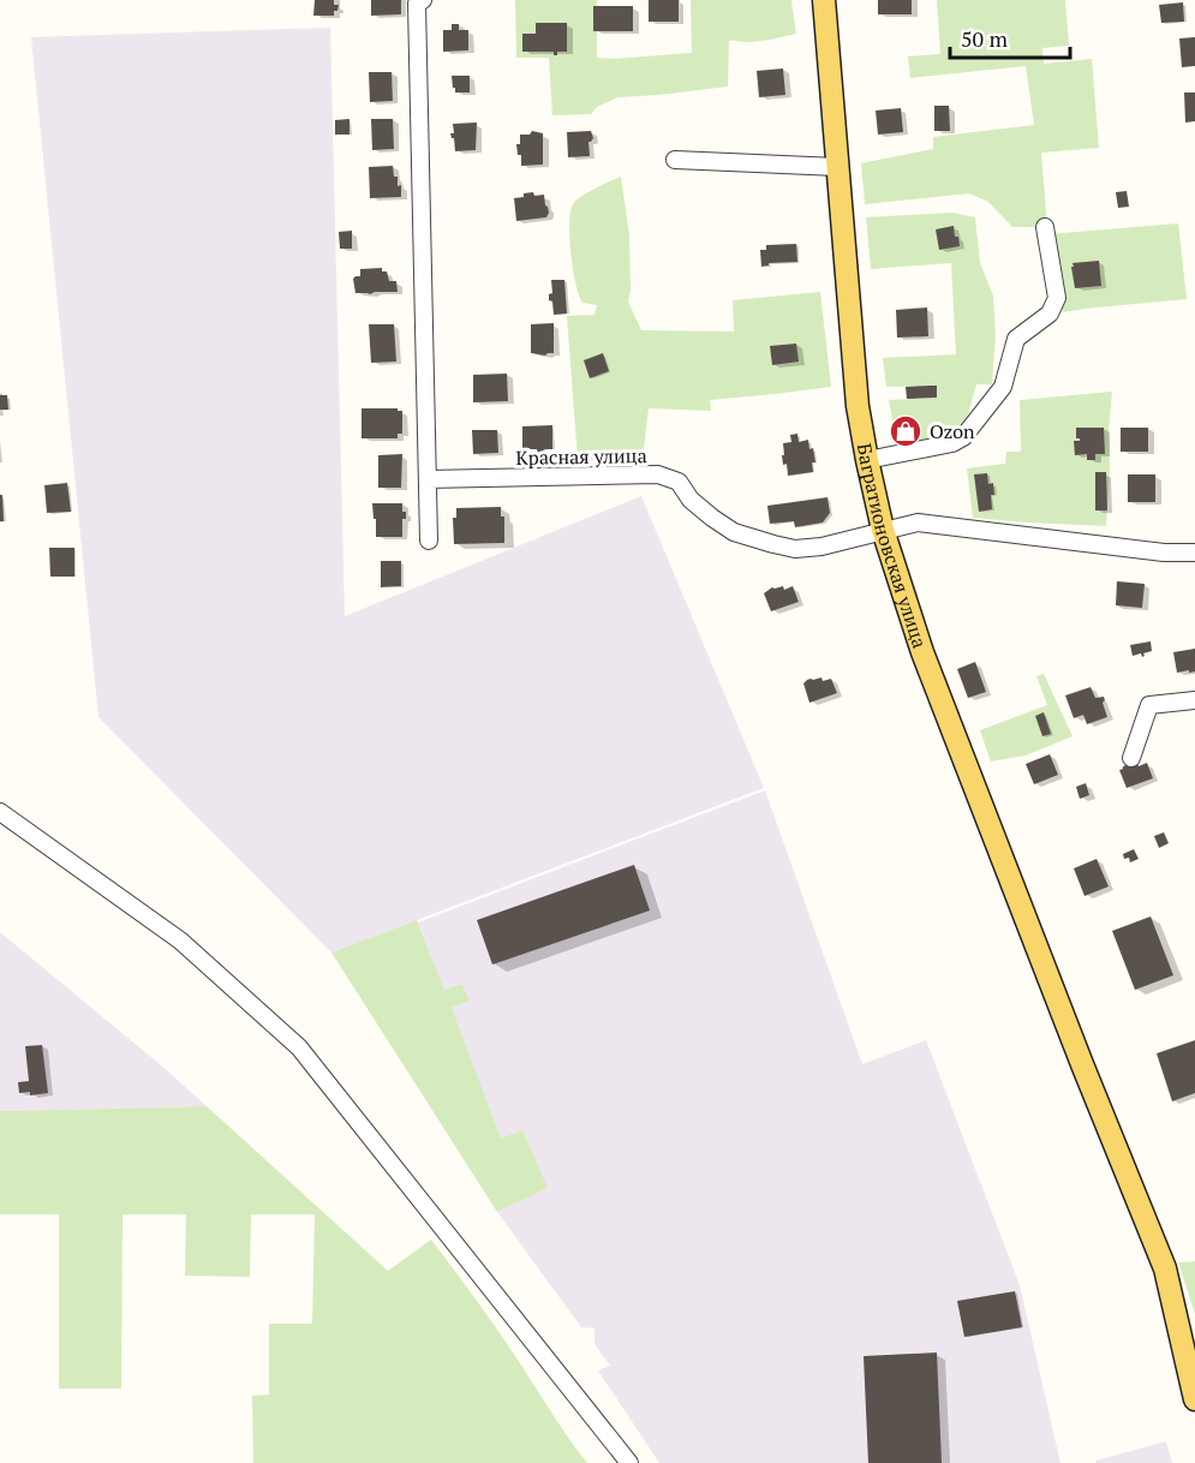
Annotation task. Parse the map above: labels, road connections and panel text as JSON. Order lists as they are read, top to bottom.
{
  "streets": {
    "main road": ["Багратионовская улица"],
    "street": ["Красная улица"]
  },
  "crossings": [
    ["Красная улица", "Багратионовская улица"]
  ],
  "places": {
    "shop": ["Ozon"]
  },
  "scale_bar": "50 m"
}
